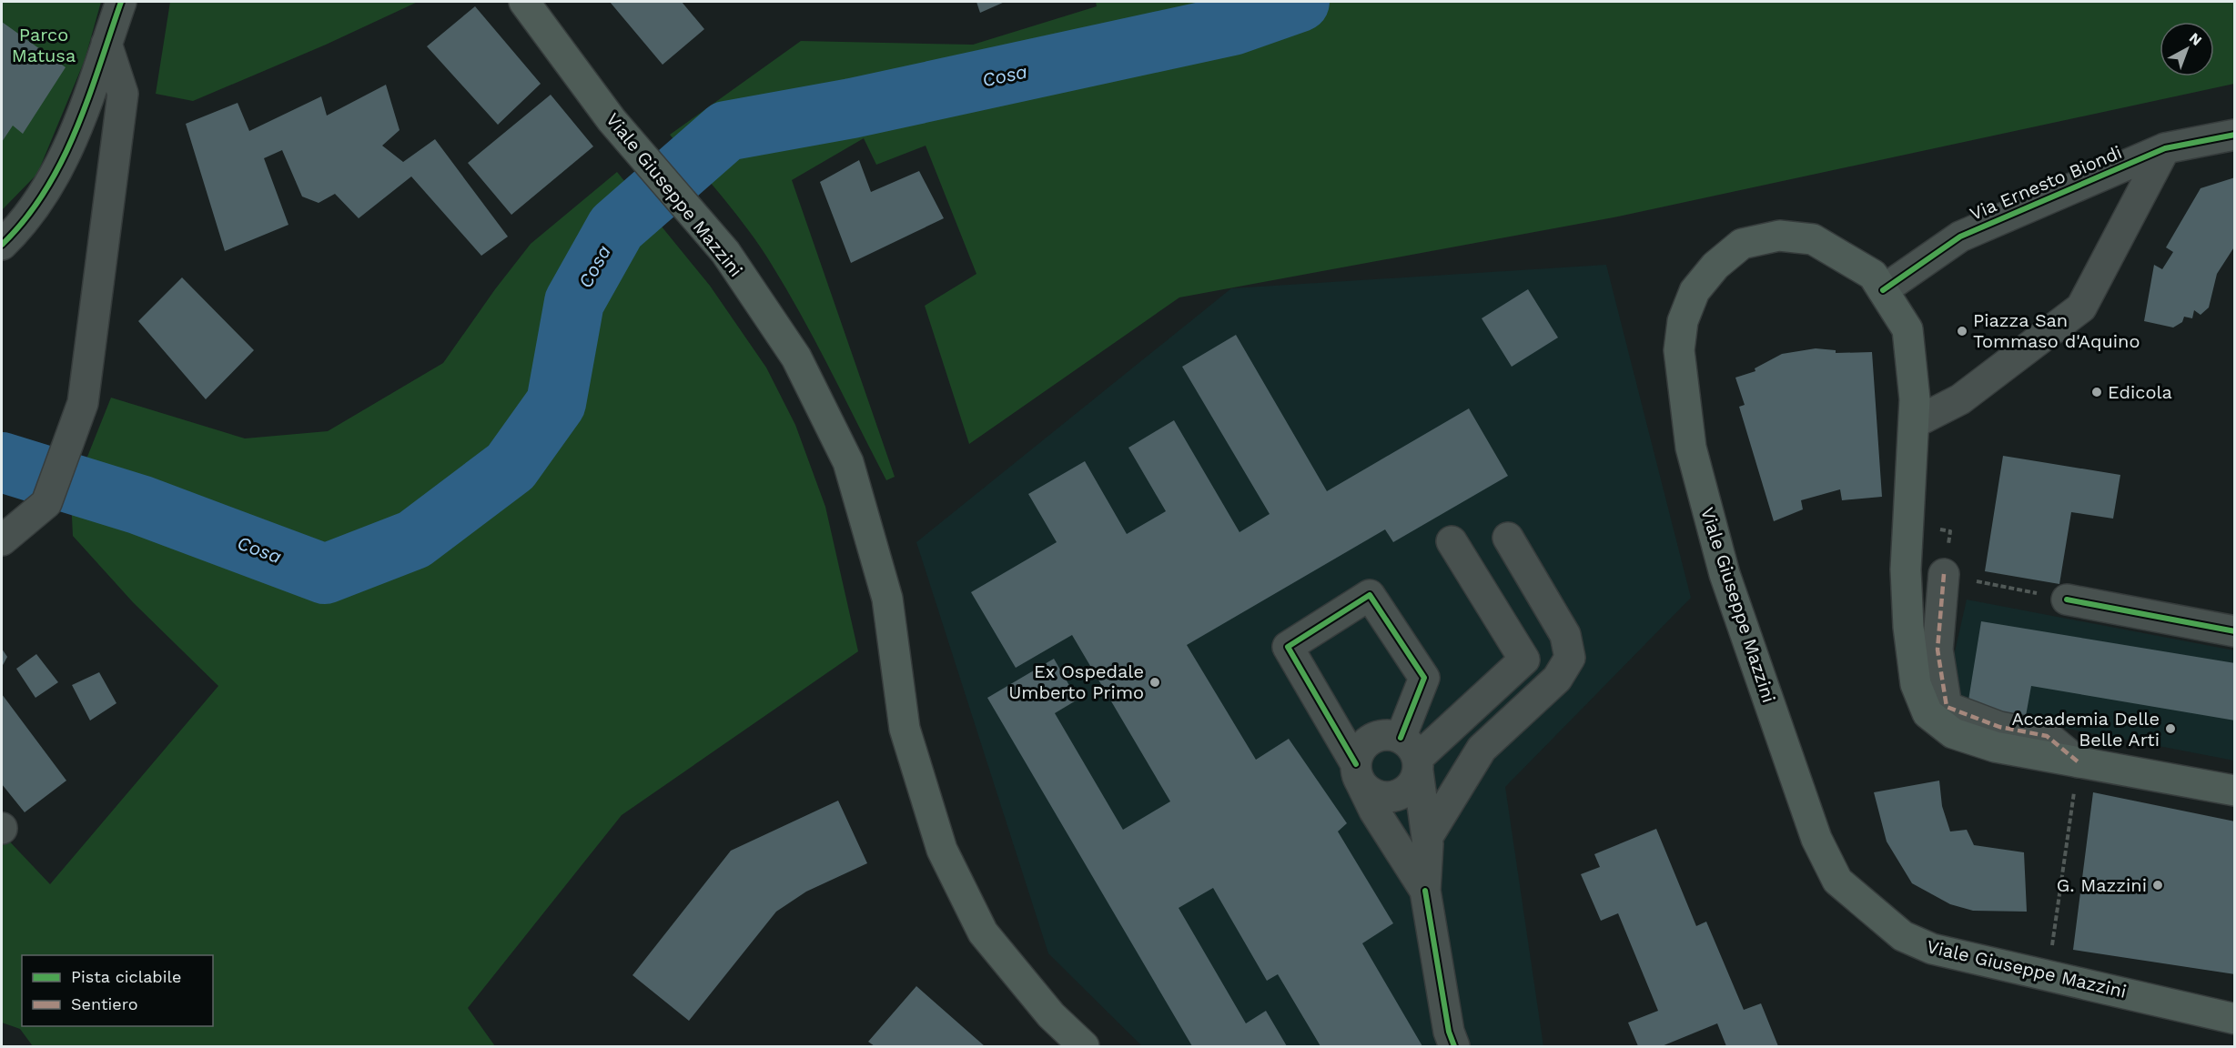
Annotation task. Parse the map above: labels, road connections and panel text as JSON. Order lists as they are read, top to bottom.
{
  "streets": {
    "main road": ["Viale Giuseppe Mazzini"],
    "street": ["Via Ernesto Biondi"]
  },
  "crossings": [
    ["Via Ernesto Biondi", "Viale Giuseppe Mazzini"]
  ],
  "water": ["Cosa"],
  "parks": ["Parco Matusa"],
  "places": [
    "Piazza San Tommaso d'Aquino",
    "Edicola",
    "Ex Ospedale Umberto Primo",
    "Accademia Delle Belle Arti",
    "G. Mazzini"
  ],
  "legend": ["Pista ciclabile", "Sentiero"],
  "north": "top right"
}
